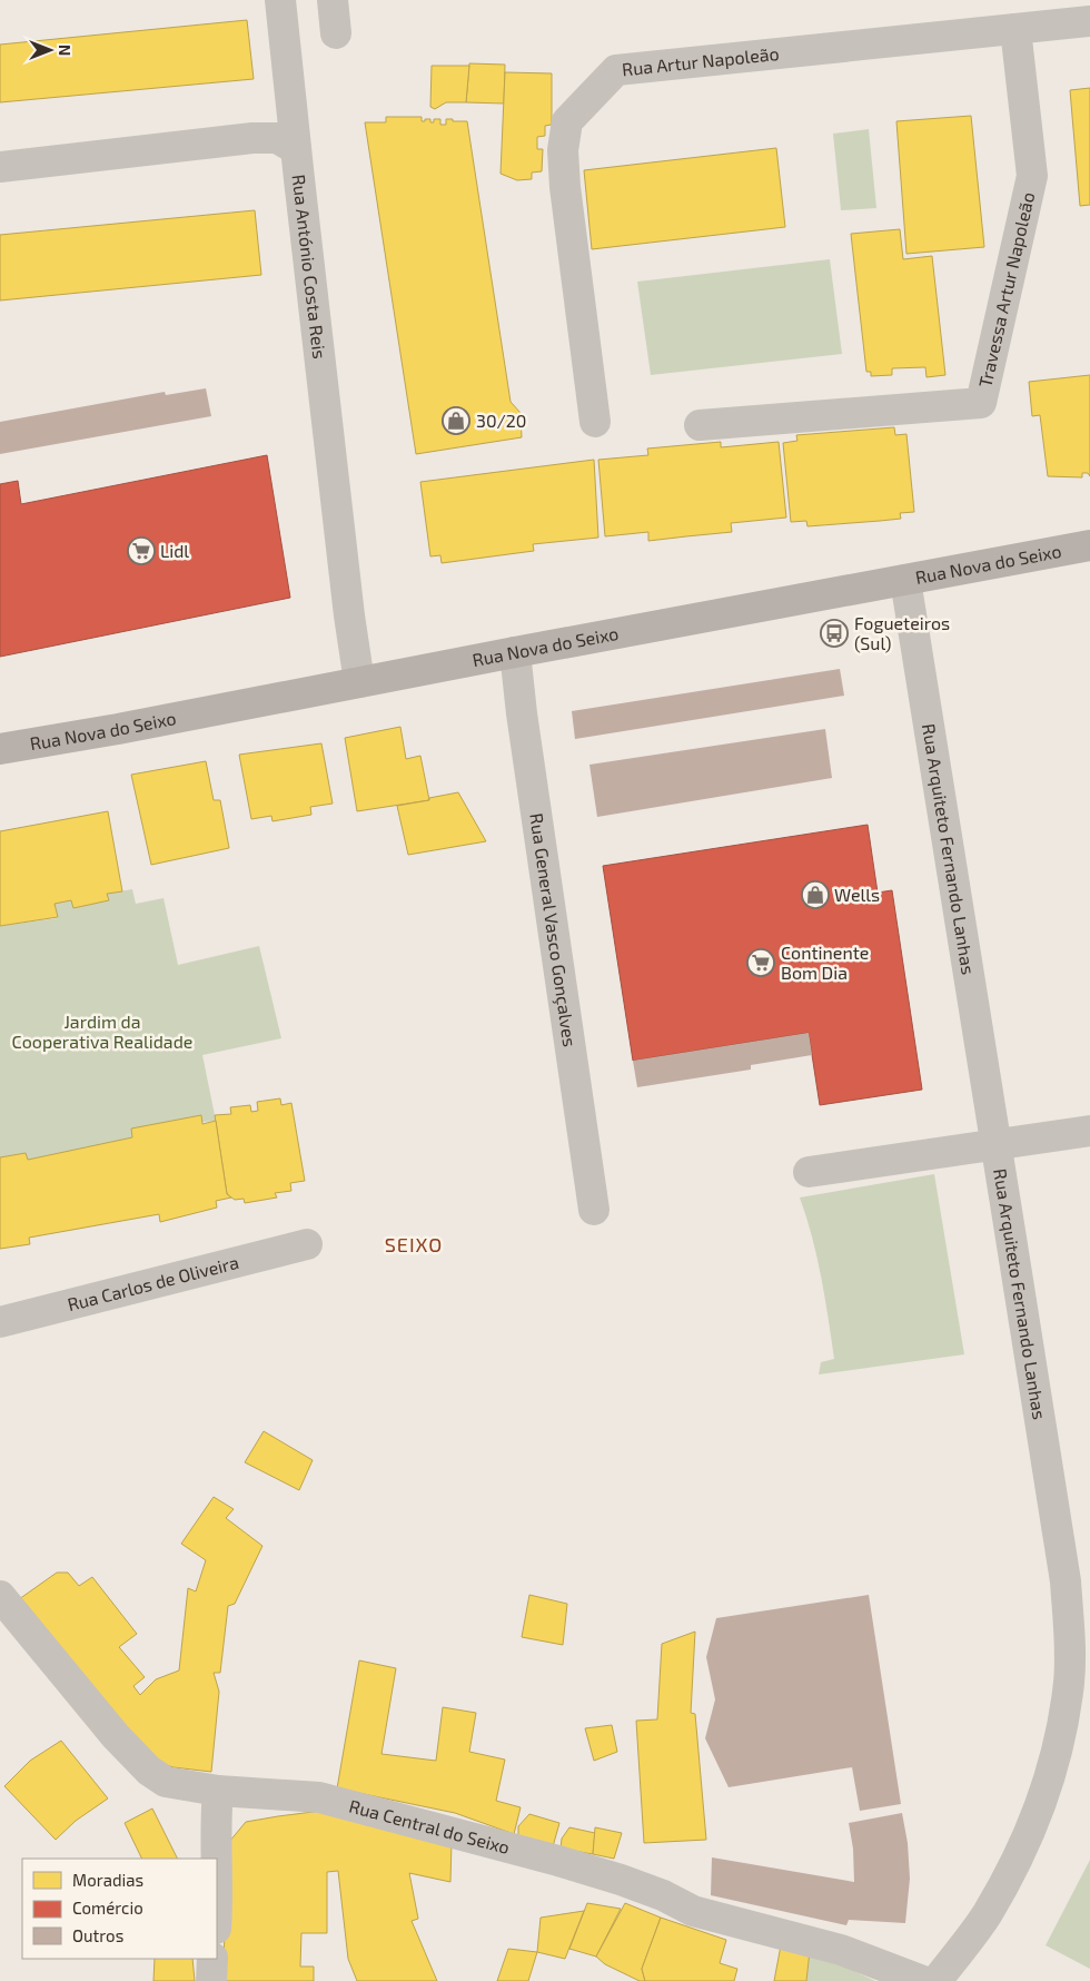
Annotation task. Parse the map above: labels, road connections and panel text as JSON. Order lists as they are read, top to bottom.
{
  "streets": {
    "main road": ["Rua Nova do Seixo"],
    "street": [
      "Rua Artur Napoleão",
      "Rua António Costa Reis",
      "Travessa Artur Napoleão",
      "Rua Arquiteto Fernando Lanhas",
      "Rua General Vasco Gonçalves",
      "Rua Carlos de Oliveira",
      "Rua Central do Seixo"
    ]
  },
  "crossings": [
    ["Rua Artur Napoleão", "Travessa Artur Napoleão"],
    ["Rua António Costa Reis", "Rua Nova do Seixo"],
    ["Rua Nova do Seixo", "Rua Arquiteto Fernando Lanhas"],
    ["Rua Nova do Seixo", "Rua General Vasco Gonçalves"]
  ],
  "districts": ["SEIXO"],
  "parks": ["Jardim da Cooperativa Realidade"],
  "places": {
    "shop": ["30/20", "Wells"],
    "supermarket": ["Lidl", "Continente Bom Dia"],
    "bus stop": ["Fogueteiros (Sul)"]
  },
  "legend": ["Moradias", "Comércio", "Outros"],
  "north": "right"
}
